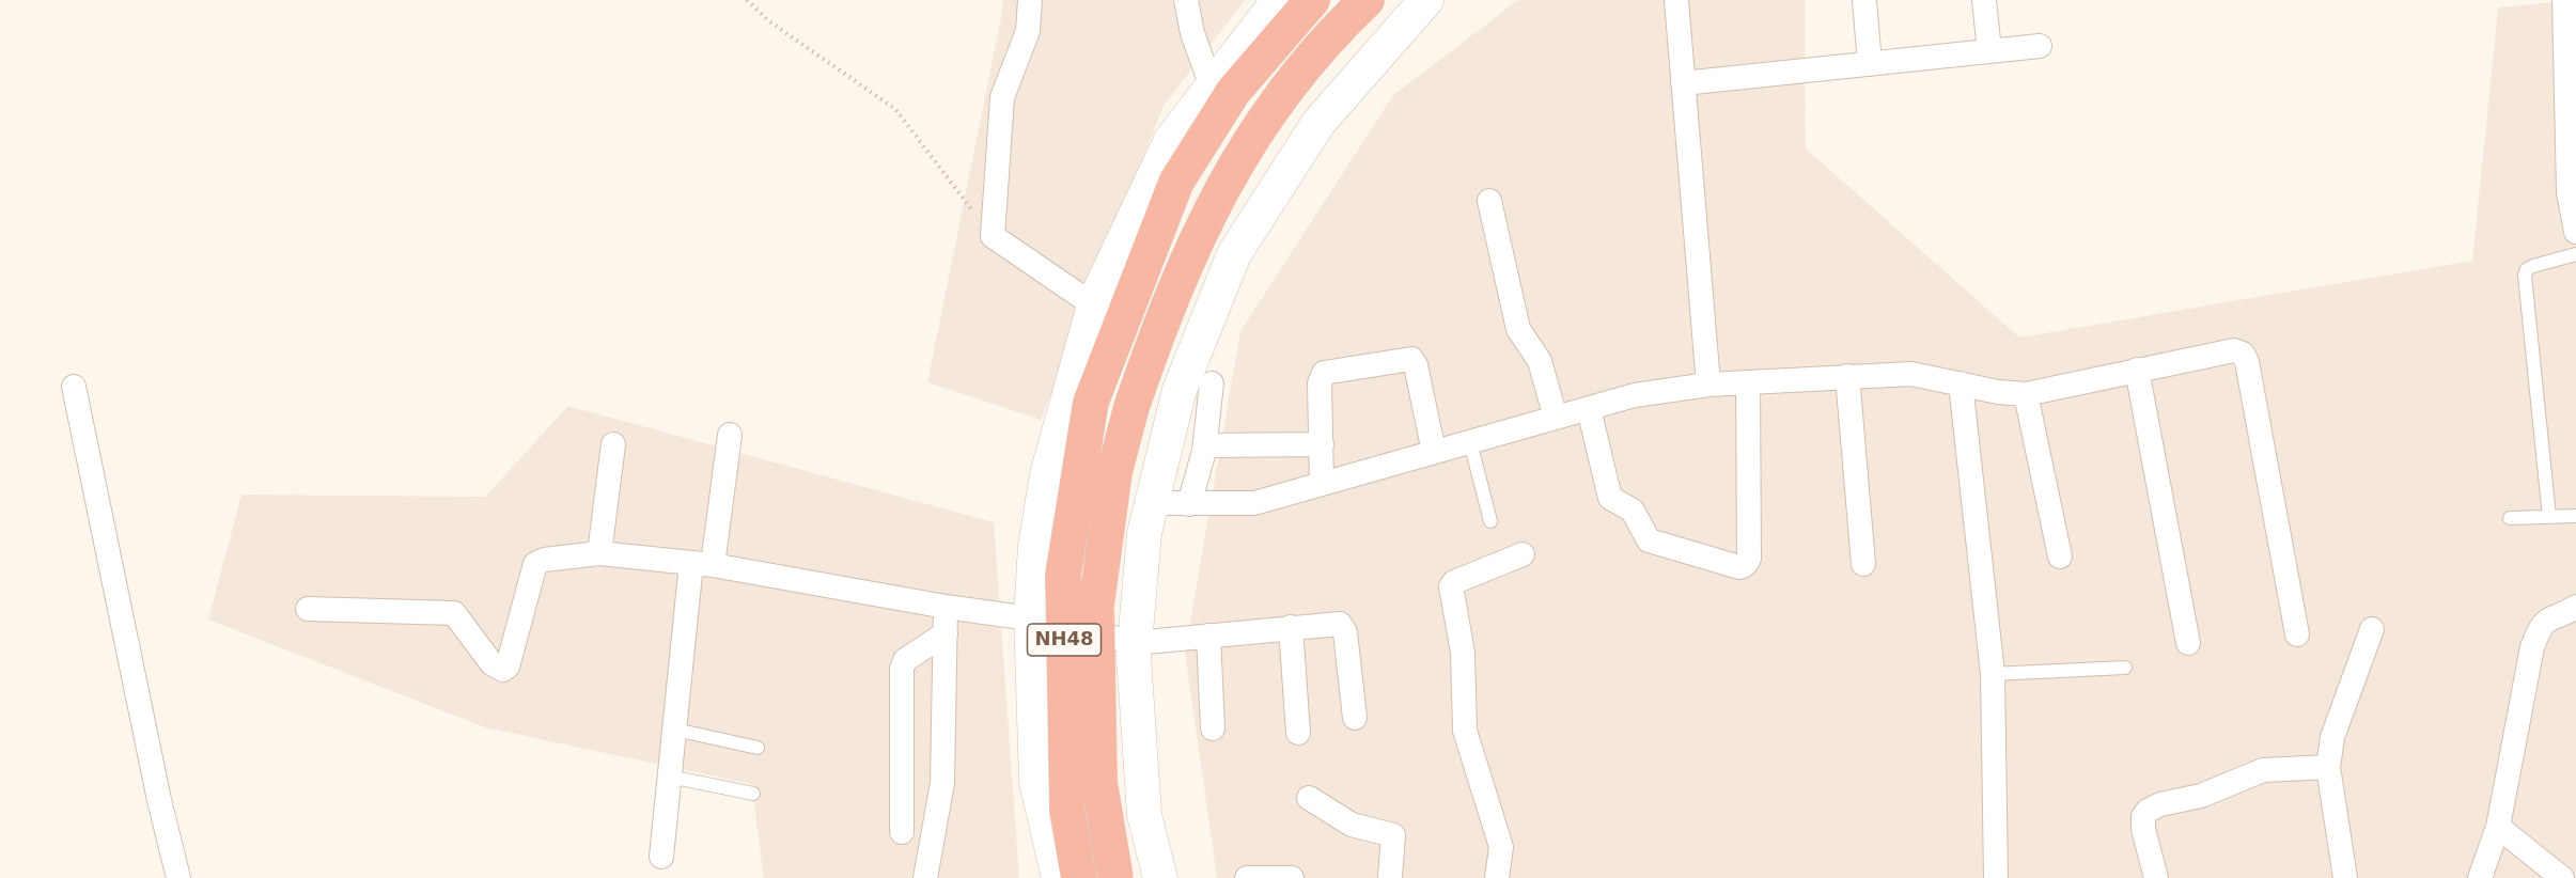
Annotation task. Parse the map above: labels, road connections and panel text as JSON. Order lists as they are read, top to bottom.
{
  "streets": {
    "highway": ["NH48"]
  }
}
